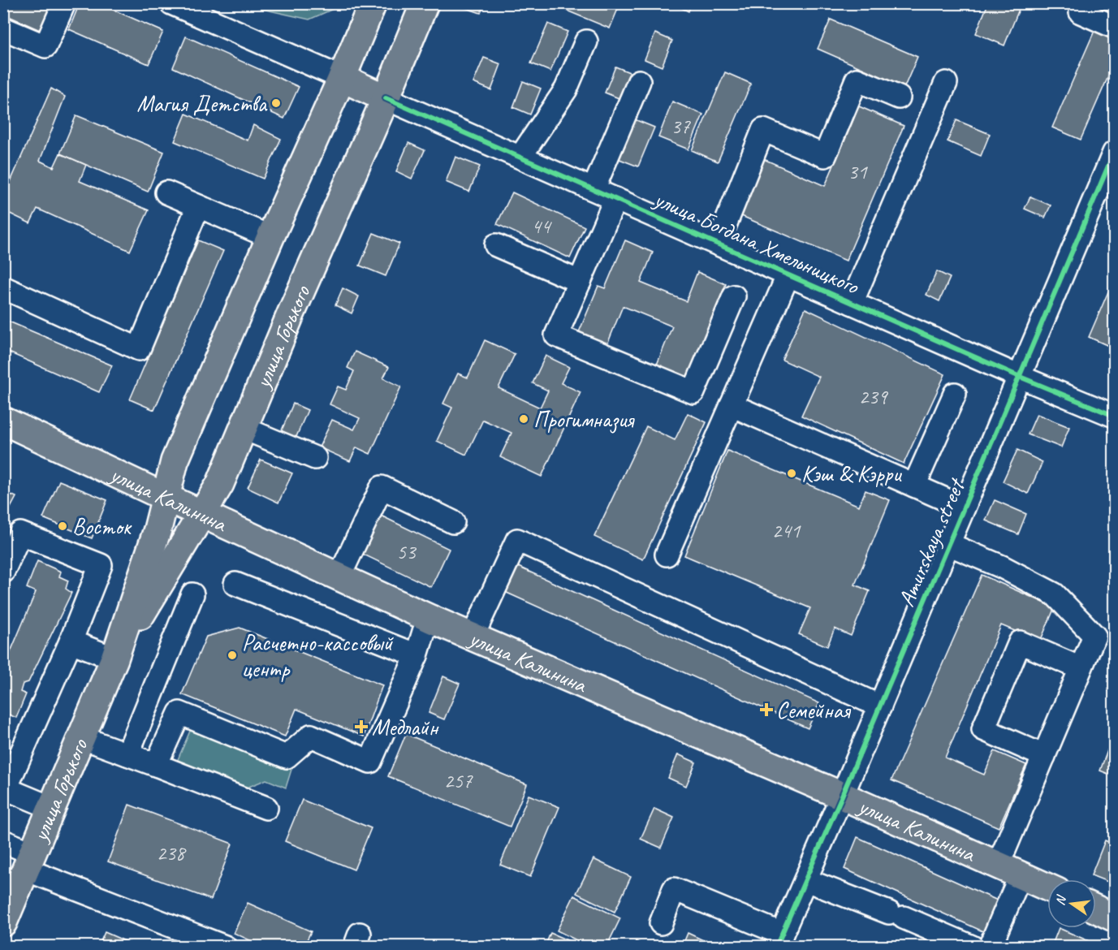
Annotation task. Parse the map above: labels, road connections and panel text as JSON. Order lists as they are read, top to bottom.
{
  "streets": {
    "main road": ["улица Богдана Хмельницкого", "улица Горького", "улица Калинина"],
    "street": ["Amurskaya street"]
  },
  "crossings": [
    ["улица Богдана Хмельницкого", "улица Горького"],
    ["улица Богдана Хмельницкого", "Amurskaya street"],
    ["улица Горького", "улица Калинина"],
    ["улица Калинина", "Amurskaya street"]
  ],
  "places": {
    "other": [
      "Магия Детства",
      "Прогимназия",
      "Кэш & Кэрри",
      "Восток",
      "Расчетно-кассовый центр"
    ],
    "health": ["Семейная", "Медлайн"]
  },
  "house_numbers": [
    "37",
    "31",
    "44",
    "239",
    "241",
    "53",
    "257",
    "238"
  ],
  "north": "left"
}
